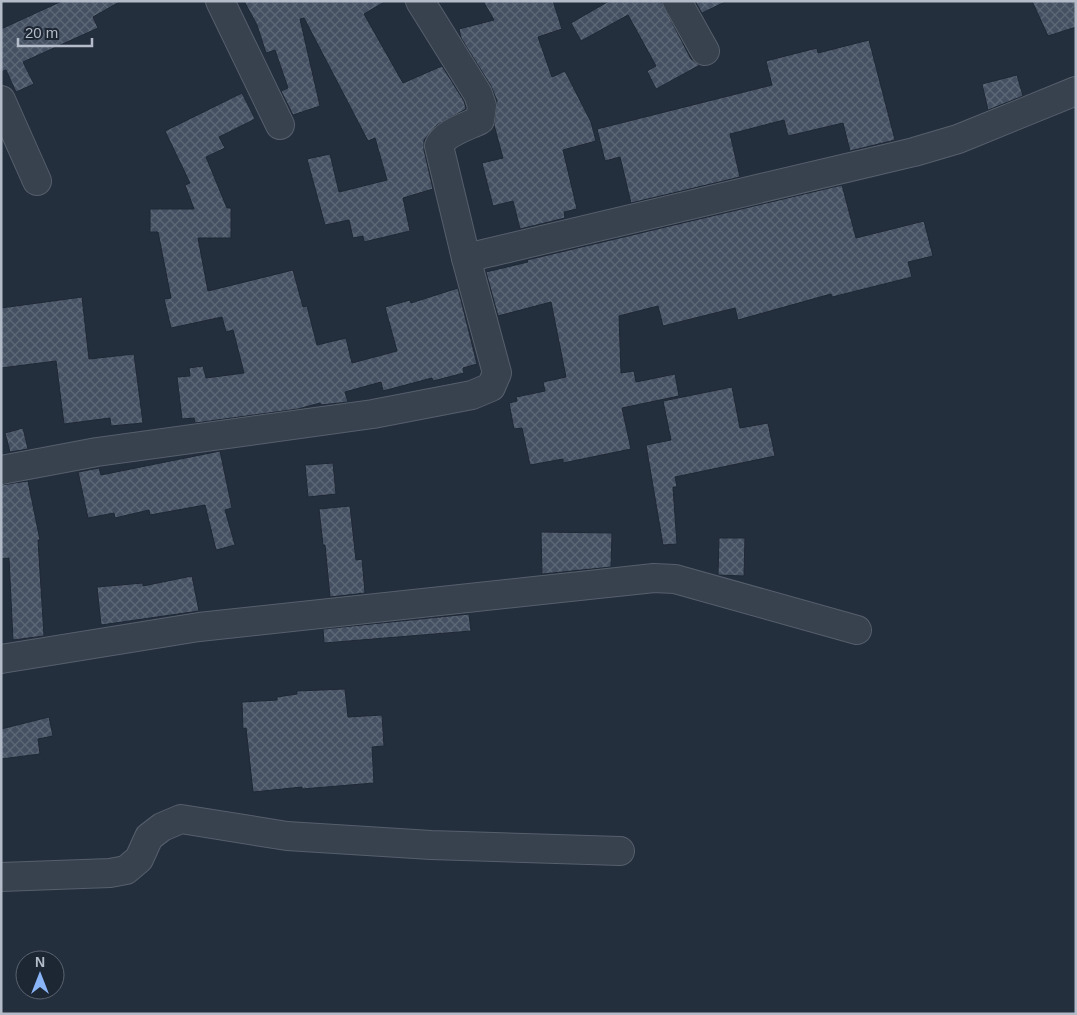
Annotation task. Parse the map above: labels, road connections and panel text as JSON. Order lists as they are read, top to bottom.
{
  "scale_bar": "20 m",
  "north": "top"
}
